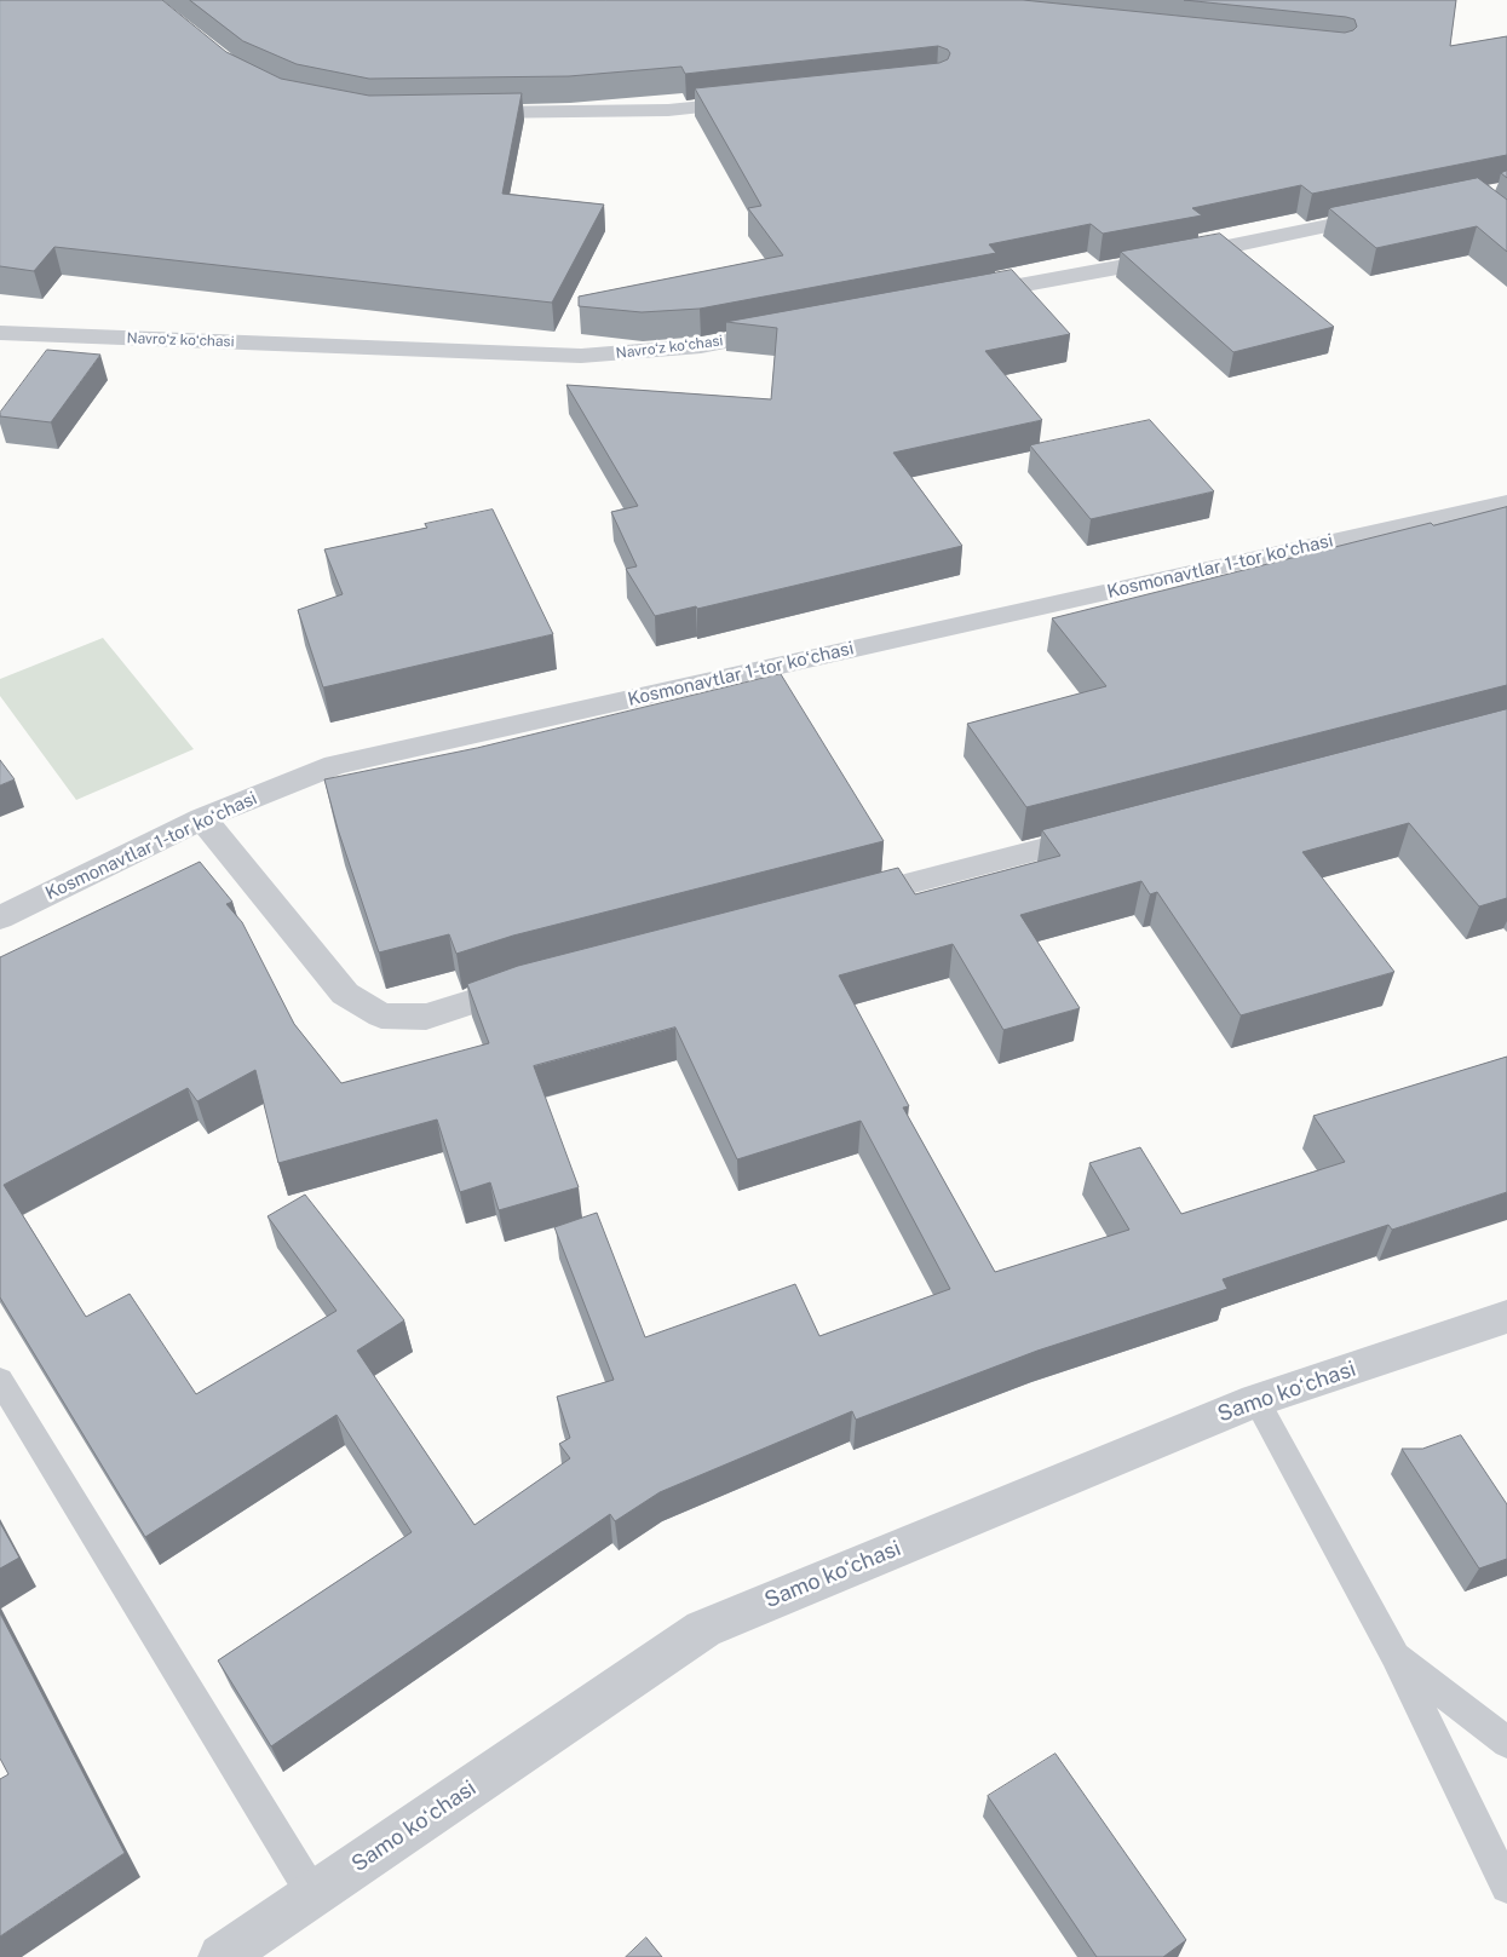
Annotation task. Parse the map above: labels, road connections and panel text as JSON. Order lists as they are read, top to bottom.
{
  "streets": {
    "street": ["Navroʻz koʻchasi", "Kosmonavtlar 1-tor koʻchasi", "Samo koʻchasi"]
  }
}
